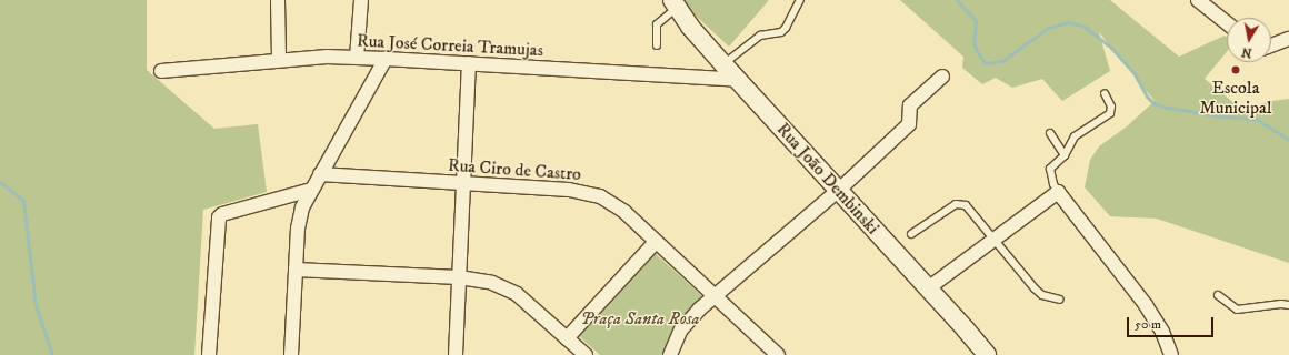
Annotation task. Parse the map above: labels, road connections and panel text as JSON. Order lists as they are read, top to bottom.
{
  "streets": {
    "main road": ["Rua João Dembinski"],
    "street": ["Rua José Correia Tramujas", "Rua Ciro de Castro"]
  },
  "crossings": [
    ["Rua José Correia Tramujas", "Rua João Dembinski"]
  ],
  "parks": ["Praça Santa Rosa"],
  "places": ["Escola Municipal"],
  "scale_bar": "50 m",
  "north": "bottom"
}
